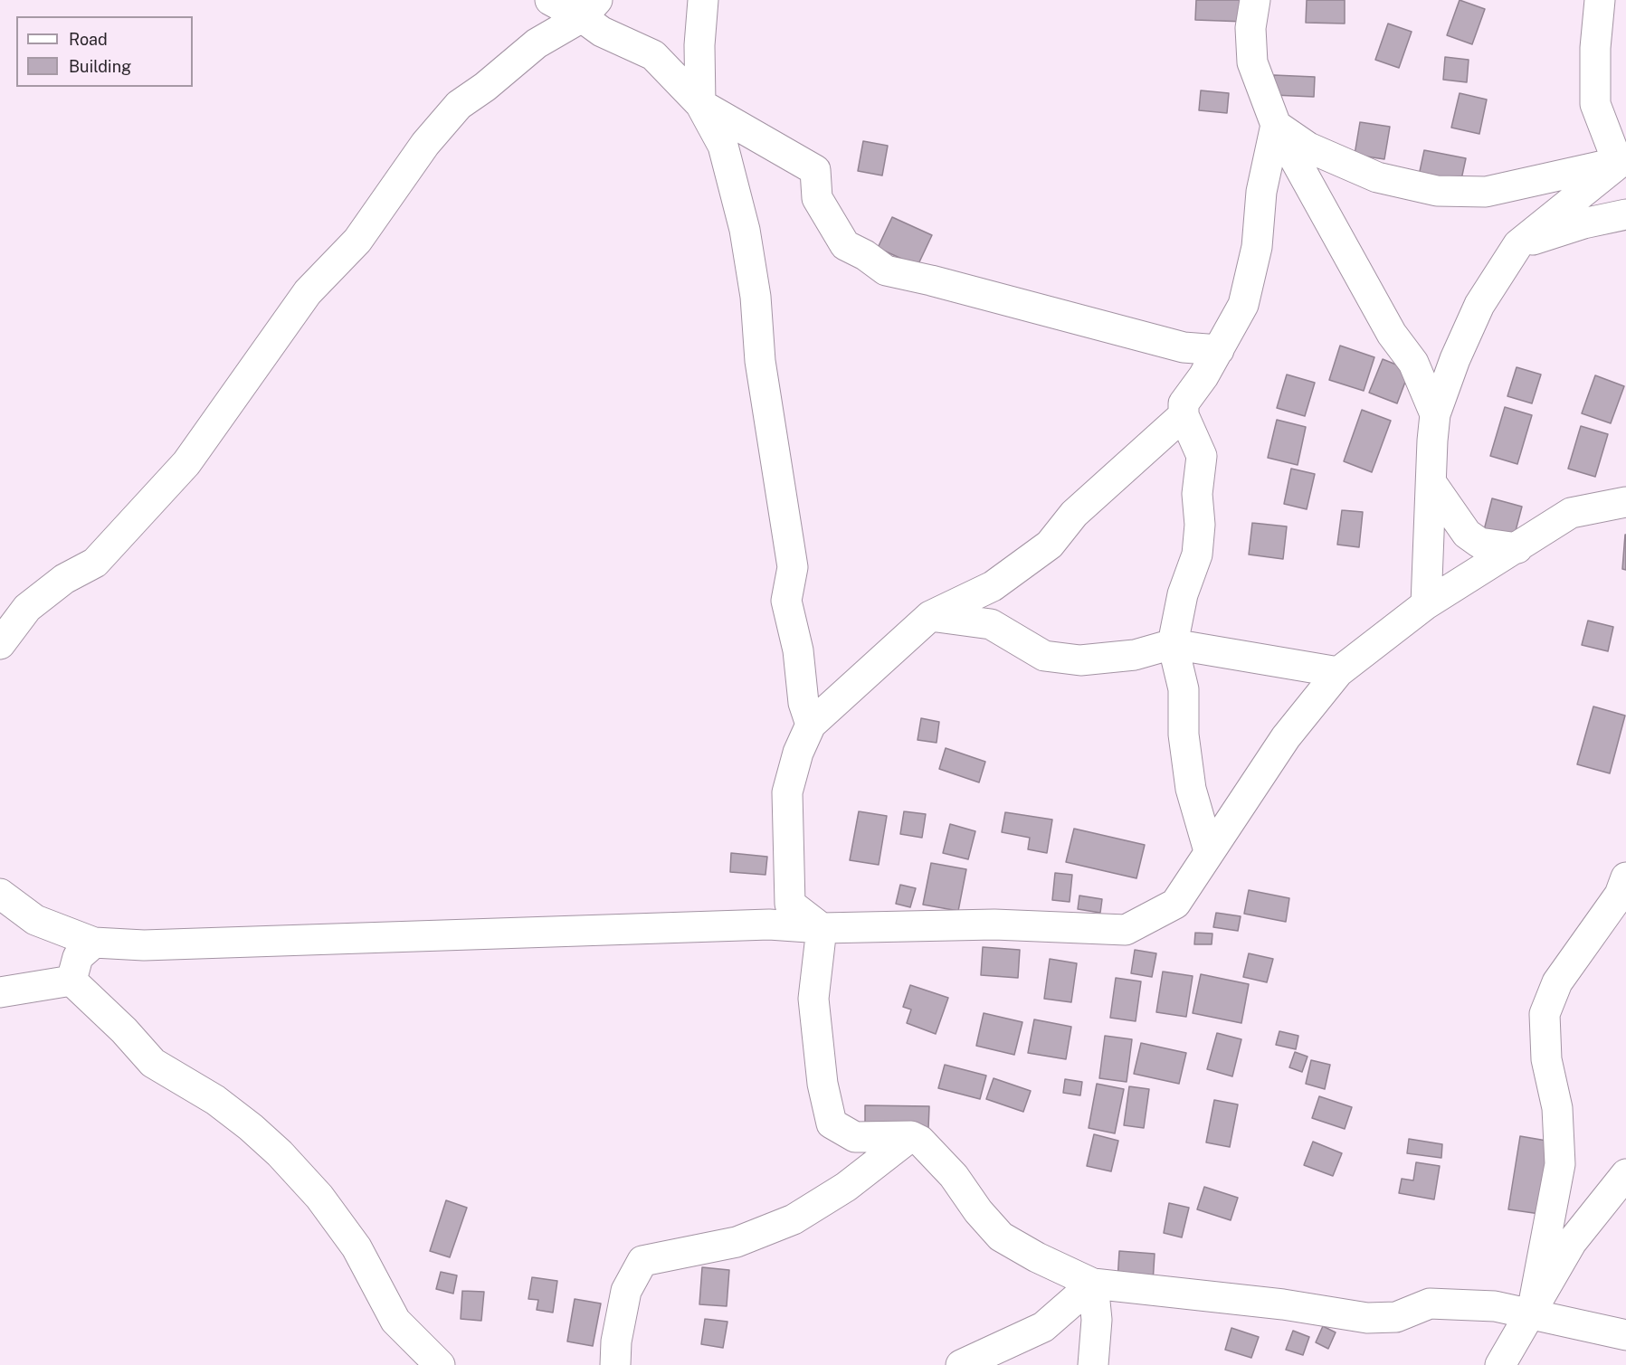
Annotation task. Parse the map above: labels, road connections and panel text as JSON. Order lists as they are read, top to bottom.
{
  "legend": ["Road", "Building"]
}
